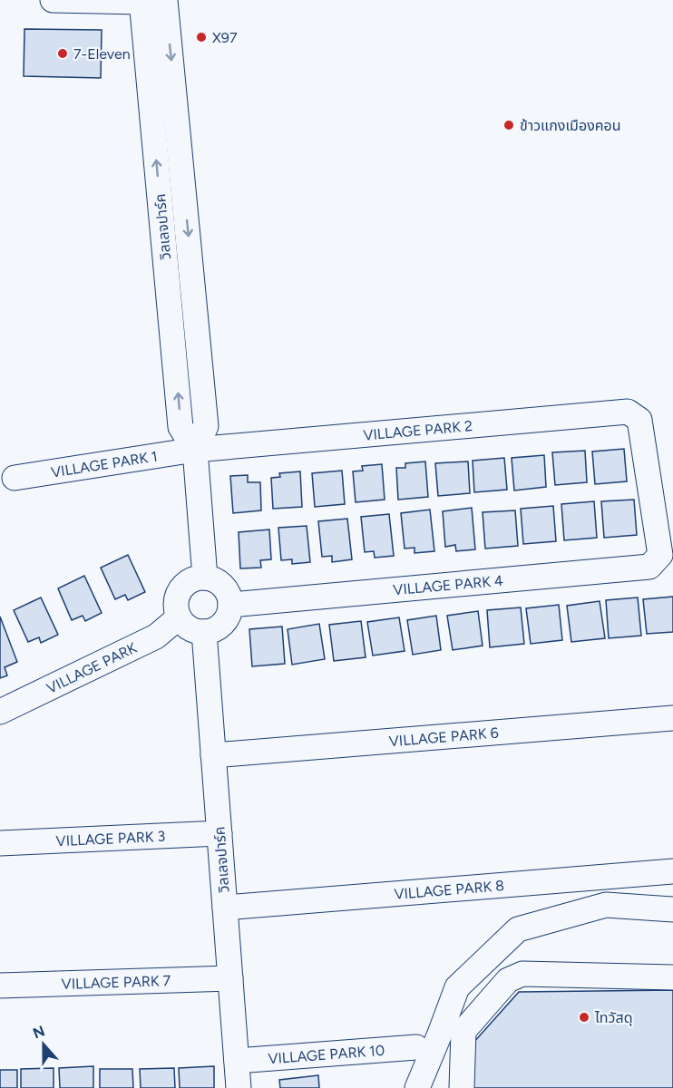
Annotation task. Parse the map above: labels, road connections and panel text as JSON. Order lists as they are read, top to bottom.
{
  "streets": {
    "street": [
      "วิลเลจปาร์ค",
      "VILLAGE PARK 2",
      "VILLAGE PARK 1",
      "VILLAGE PARK 4",
      "VILLAGE PARK",
      "VILLAGE PARK 6",
      "VILLAGE PARK 3",
      "VILLAGE PARK 8",
      "VILLAGE PARK 7",
      "VILLAGE PARK 10"
    ]
  },
  "crossings": [
    ["วิลเลจปาร์ค", "VILLAGE PARK 2"],
    ["วิลเลจปาร์ค", "VILLAGE PARK 1"],
    ["วิลเลจปาร์ค", "VILLAGE PARK 4"],
    ["วิลเลจปาร์ค", "VILLAGE PARK"],
    ["วิลเลจปาร์ค", "VILLAGE PARK 6"],
    ["วิลเลจปาร์ค", "VILLAGE PARK 3"],
    ["วิลเลจปาร์ค", "VILLAGE PARK 8"],
    ["วิลเลจปาร์ค", "VILLAGE PARK 7"],
    ["วิลเลจปาร์ค", "VILLAGE PARK 10"],
    ["VILLAGE PARK 2", "VILLAGE PARK 1"],
    ["VILLAGE PARK 2", "VILLAGE PARK 4"],
    ["VILLAGE PARK 4", "VILLAGE PARK"]
  ],
  "places": [
    "X97",
    "7-Eleven",
    "ข้าวแกงเมืองคอน",
    "ไทวัสดุ"
  ],
  "north": "top"
}
